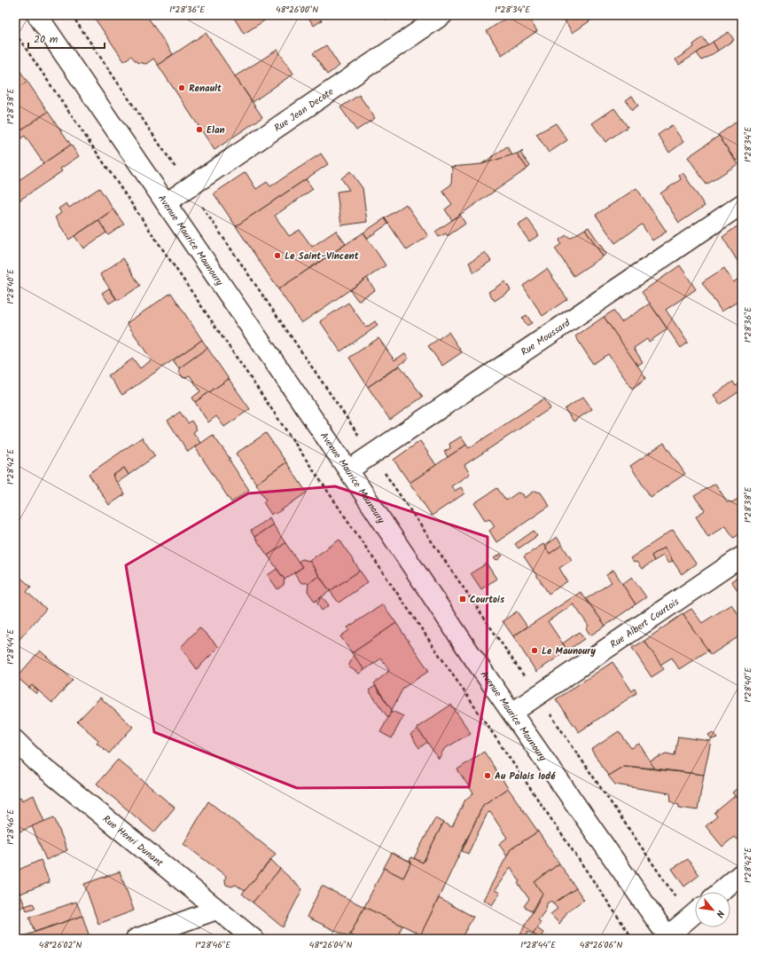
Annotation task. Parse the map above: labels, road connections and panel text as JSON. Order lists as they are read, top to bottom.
{
  "streets": {
    "street": [
      "Rue Jean Decote",
      "Avenue Maurice Maunoury",
      "Rue Moussard",
      "Rue Albert Courtois",
      "Rue Henri Dunant"
    ]
  },
  "crossings": [
    ["Rue Jean Decote", "Avenue Maurice Maunoury"],
    ["Avenue Maurice Maunoury", "Rue Moussard"],
    ["Avenue Maurice Maunoury", "Rue Albert Courtois"]
  ],
  "places": {
    "other": [
      "Renault",
      "Elan",
      "Le Saint-Vincent",
      "Le Maunoury",
      "Au Palais Iodé"
    ],
    "transit": ["Courtois"]
  },
  "scale_bar": "20 m",
  "north": "bottom right",
  "coordinates": [
    "1°28'36\"E",
    "48°26'00\"N",
    "1°28'34\"E",
    "1°28'38\"E",
    "1°28'40\"E",
    "1°28'42\"E",
    "1°28'44\"E",
    "1°28'46\"E",
    "48°26'02\"N",
    "48°26'04\"N",
    "48°26'06\"N"
  ]
}
